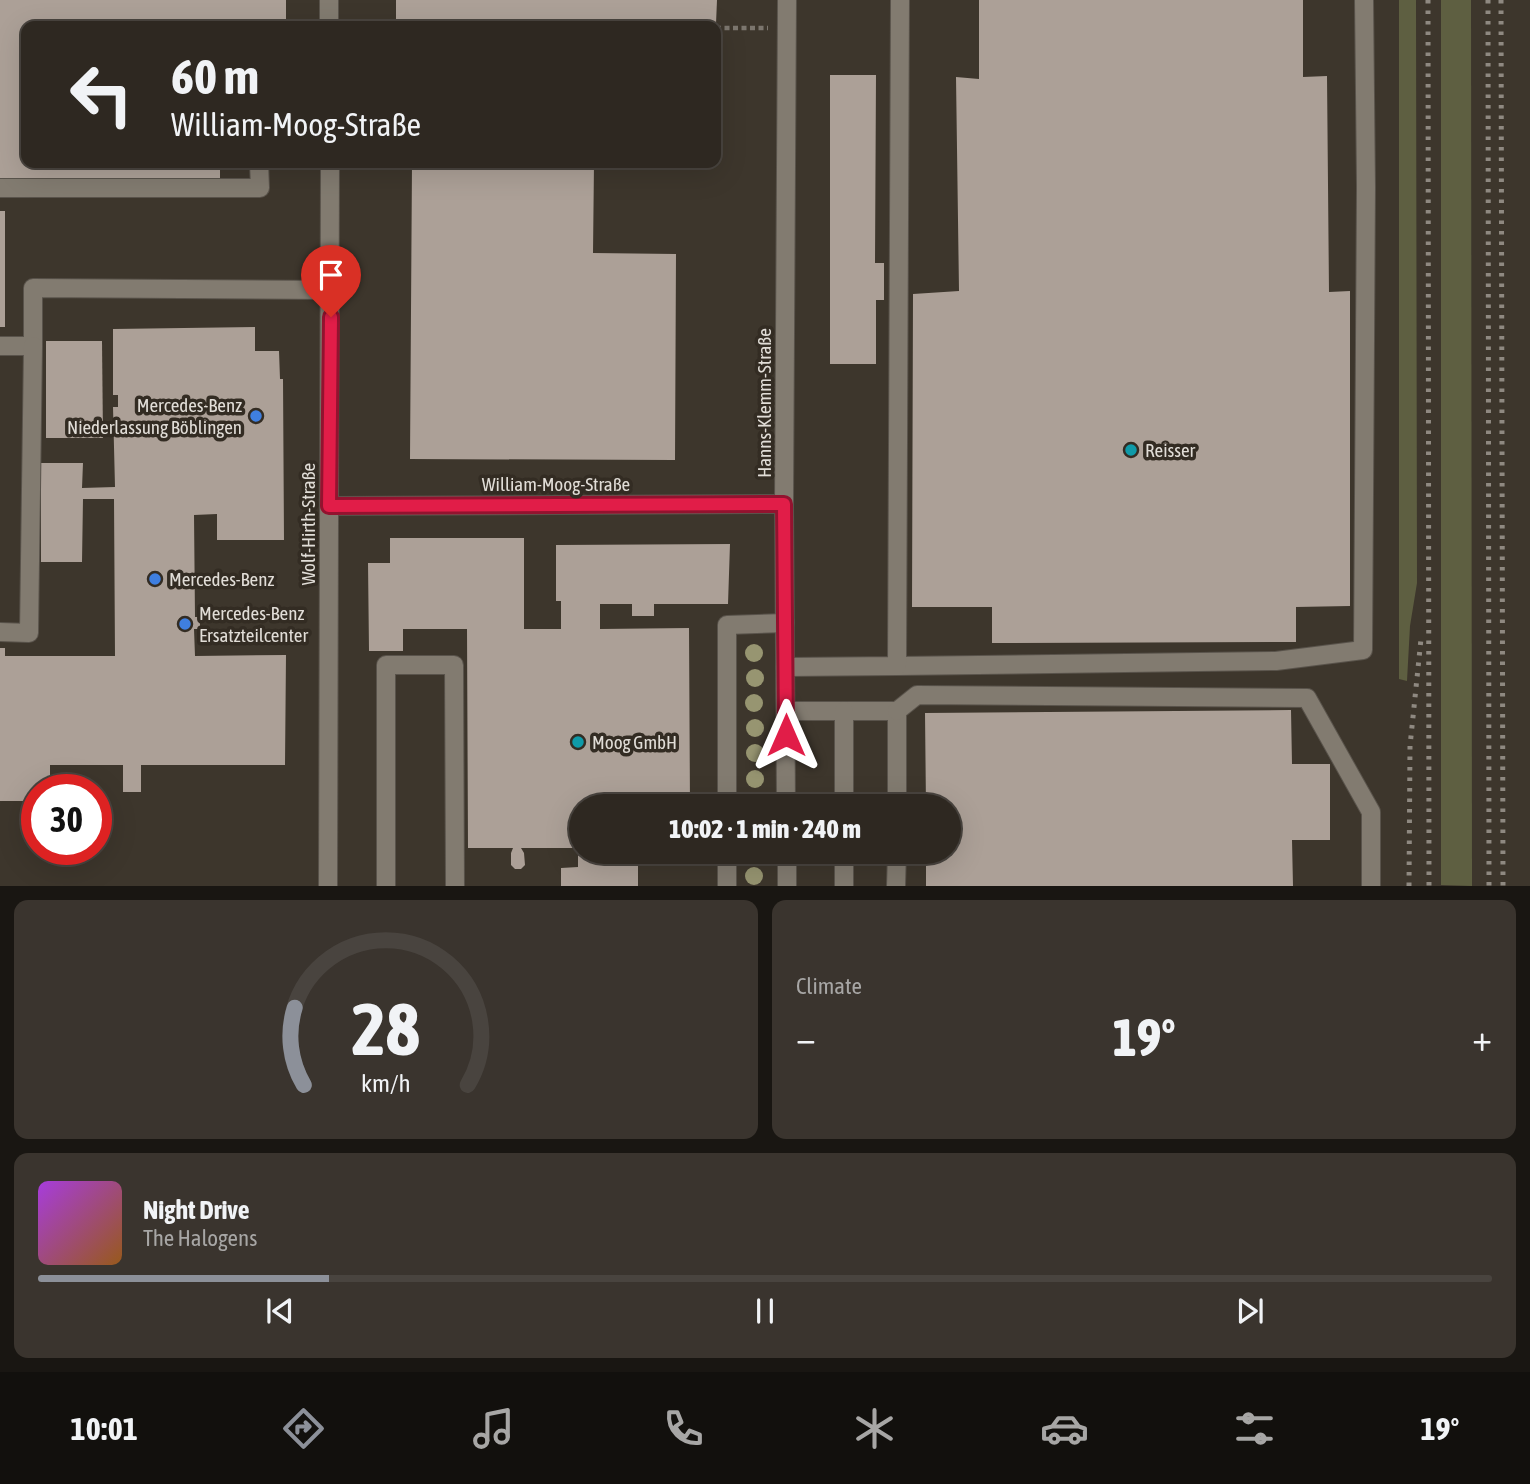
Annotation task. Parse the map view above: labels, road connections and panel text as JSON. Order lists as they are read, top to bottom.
{
  "streets": {
    "street": ["Hanns-Klemm-Straße", "William-Moog-Straße", "Wolf-Hirth-Straße"]
  },
  "crossings": [
    ["Hanns-Klemm-Straße", "William-Moog-Straße"],
    ["William-Moog-Straße", "Wolf-Hirth-Straße"]
  ],
  "places": [
    "Mercedes-Benz Niederlassung Böblingen",
    "Reisser",
    "Mercedes-Benz",
    "Mercedes-Benz Ersatzteilcenter",
    "Moog GmbH"
  ],
  "page": {
    "turn": ["60 m", "William-Moog-Straße"],
    "limit": "30",
    "trip": "10:02 · 1 min · 240 m",
    "tile": "Climate",
    "heat": ["−", "19°", "+"],
    "song": ["Night Drive", "The Halogens"],
    "tabs": ["10:01", "19°"],
    "gauge": ["28", "km/h"]
  }
}
